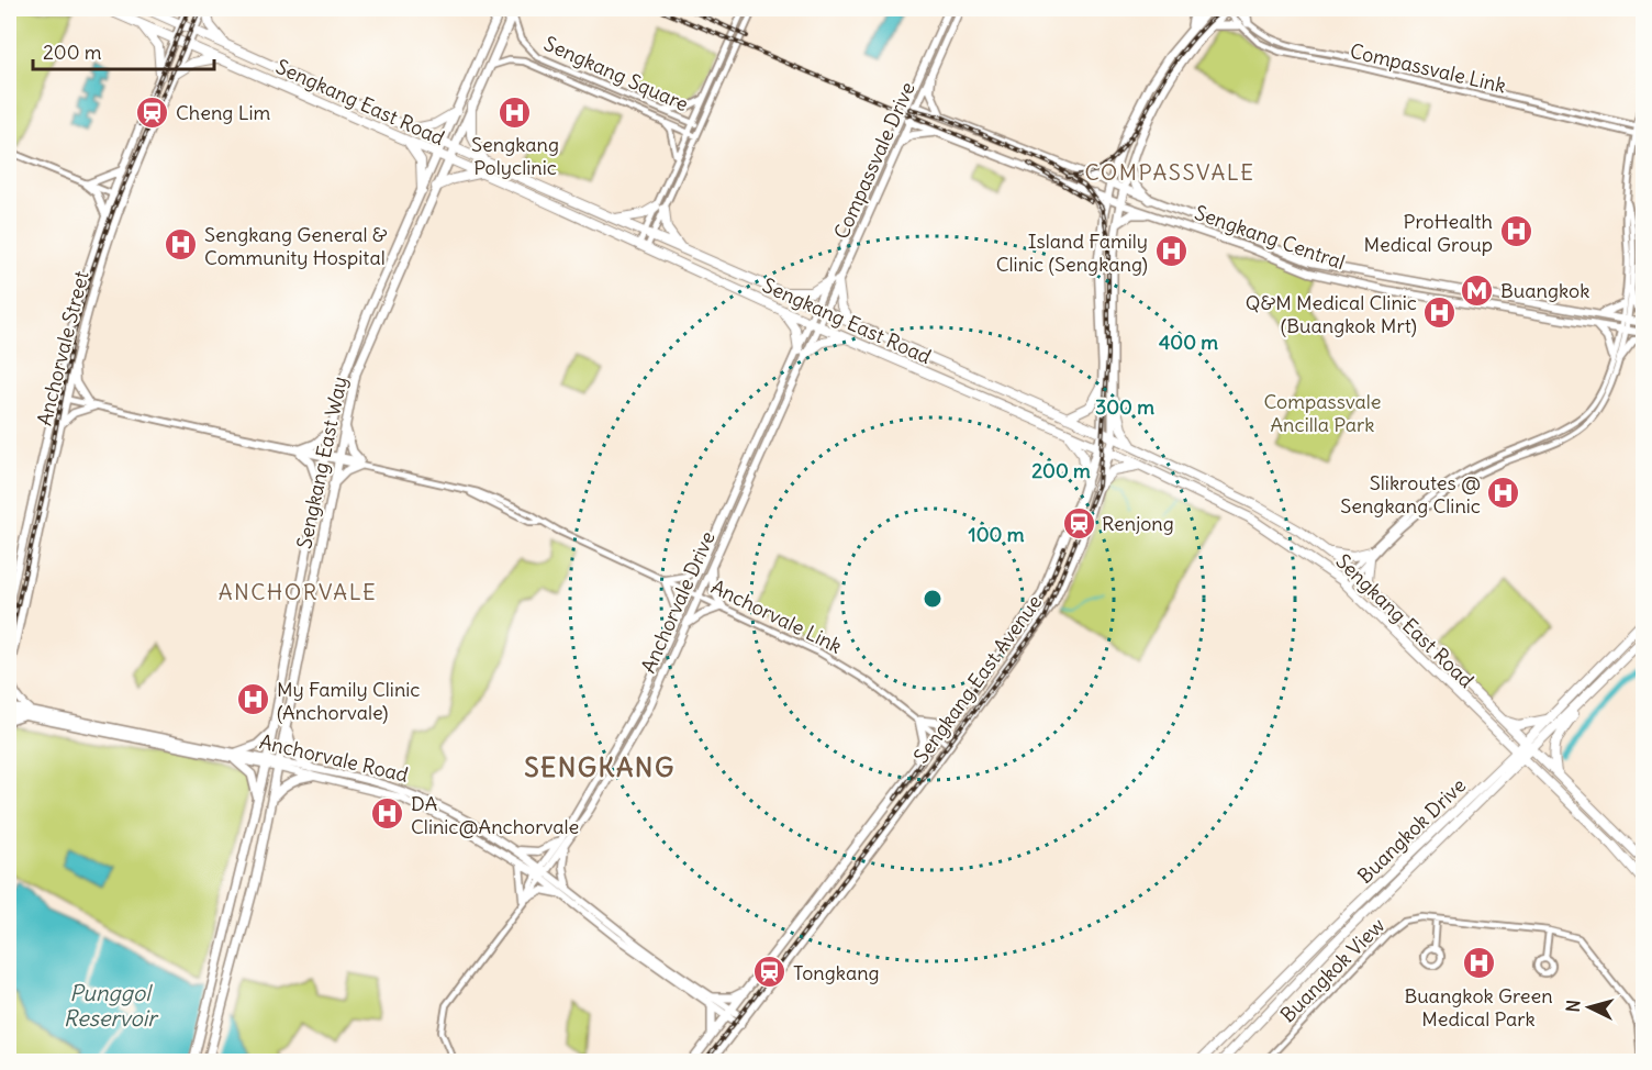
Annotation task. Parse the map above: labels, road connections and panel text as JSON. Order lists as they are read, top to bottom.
{
  "streets": {
    "main road": [
      "Sengkang East Road",
      "Sengkang East Way",
      "Sengkang East Avenue",
      "Buangkok Drive"
    ],
    "street": [
      "Compassvale Link",
      "Sengkang Square",
      "Compassvale Drive",
      "Sengkang Central",
      "Anchorvale Street",
      "Anchorvale Drive",
      "Anchorvale Link",
      "Anchorvale Road",
      "Buangkok View"
    ]
  },
  "crossings": [
    ["Compassvale Link", "Sengkang East Avenue"],
    ["Sengkang Square", "Sengkang East Road"],
    ["Sengkang Square", "Sengkang East Way"],
    ["Sengkang East Road", "Compassvale Drive"],
    ["Sengkang East Road", "Anchorvale Street"],
    ["Sengkang East Road", "Sengkang East Way"],
    ["Sengkang East Road", "Anchorvale Drive"],
    ["Sengkang East Road", "Sengkang East Avenue"],
    ["Sengkang East Road", "Buangkok Drive"],
    ["Compassvale Drive", "Sengkang Central"],
    ["Compassvale Drive", "Anchorvale Drive"],
    ["Sengkang Central", "Sengkang East Avenue"],
    ["Anchorvale Street", "Anchorvale Link"],
    ["Sengkang East Way", "Anchorvale Link"],
    ["Sengkang East Way", "Anchorvale Road"],
    ["Anchorvale Drive", "Anchorvale Link"],
    ["Anchorvale Drive", "Anchorvale Road"],
    ["Anchorvale Link", "Sengkang East Avenue"],
    ["Sengkang East Avenue", "Anchorvale Road"]
  ],
  "districts": ["COMPASSVALE", "ANCHORVALE", "SENGKANG"],
  "water": ["Punggol Reservoir"],
  "parks": ["Compassvale Ancilla Park"],
  "places": {
    "station": ["Cheng Lim", "Renjong", "Tongkang"],
    "hospital": [
      "Sengkang Polyclinic",
      "ProHealth Medical Group",
      "Sengkang General & Community Hospital",
      "Island Family Clinic (Sengkang)",
      "Q&M Medical Clinic (Buangkok Mrt)",
      "Slikroutes @ Sengkang Clinic",
      "My Family Clinic (Anchorvale)",
      "DA Clinic@Anchorvale",
      "Buangkok Green Medical Park"
    ],
    "metro station": ["Buangkok"]
  },
  "scale_bar": "200 m",
  "north": "left",
  "rings": [
    "400 m",
    "300 m",
    "200 m",
    "100 m"
  ]
}
